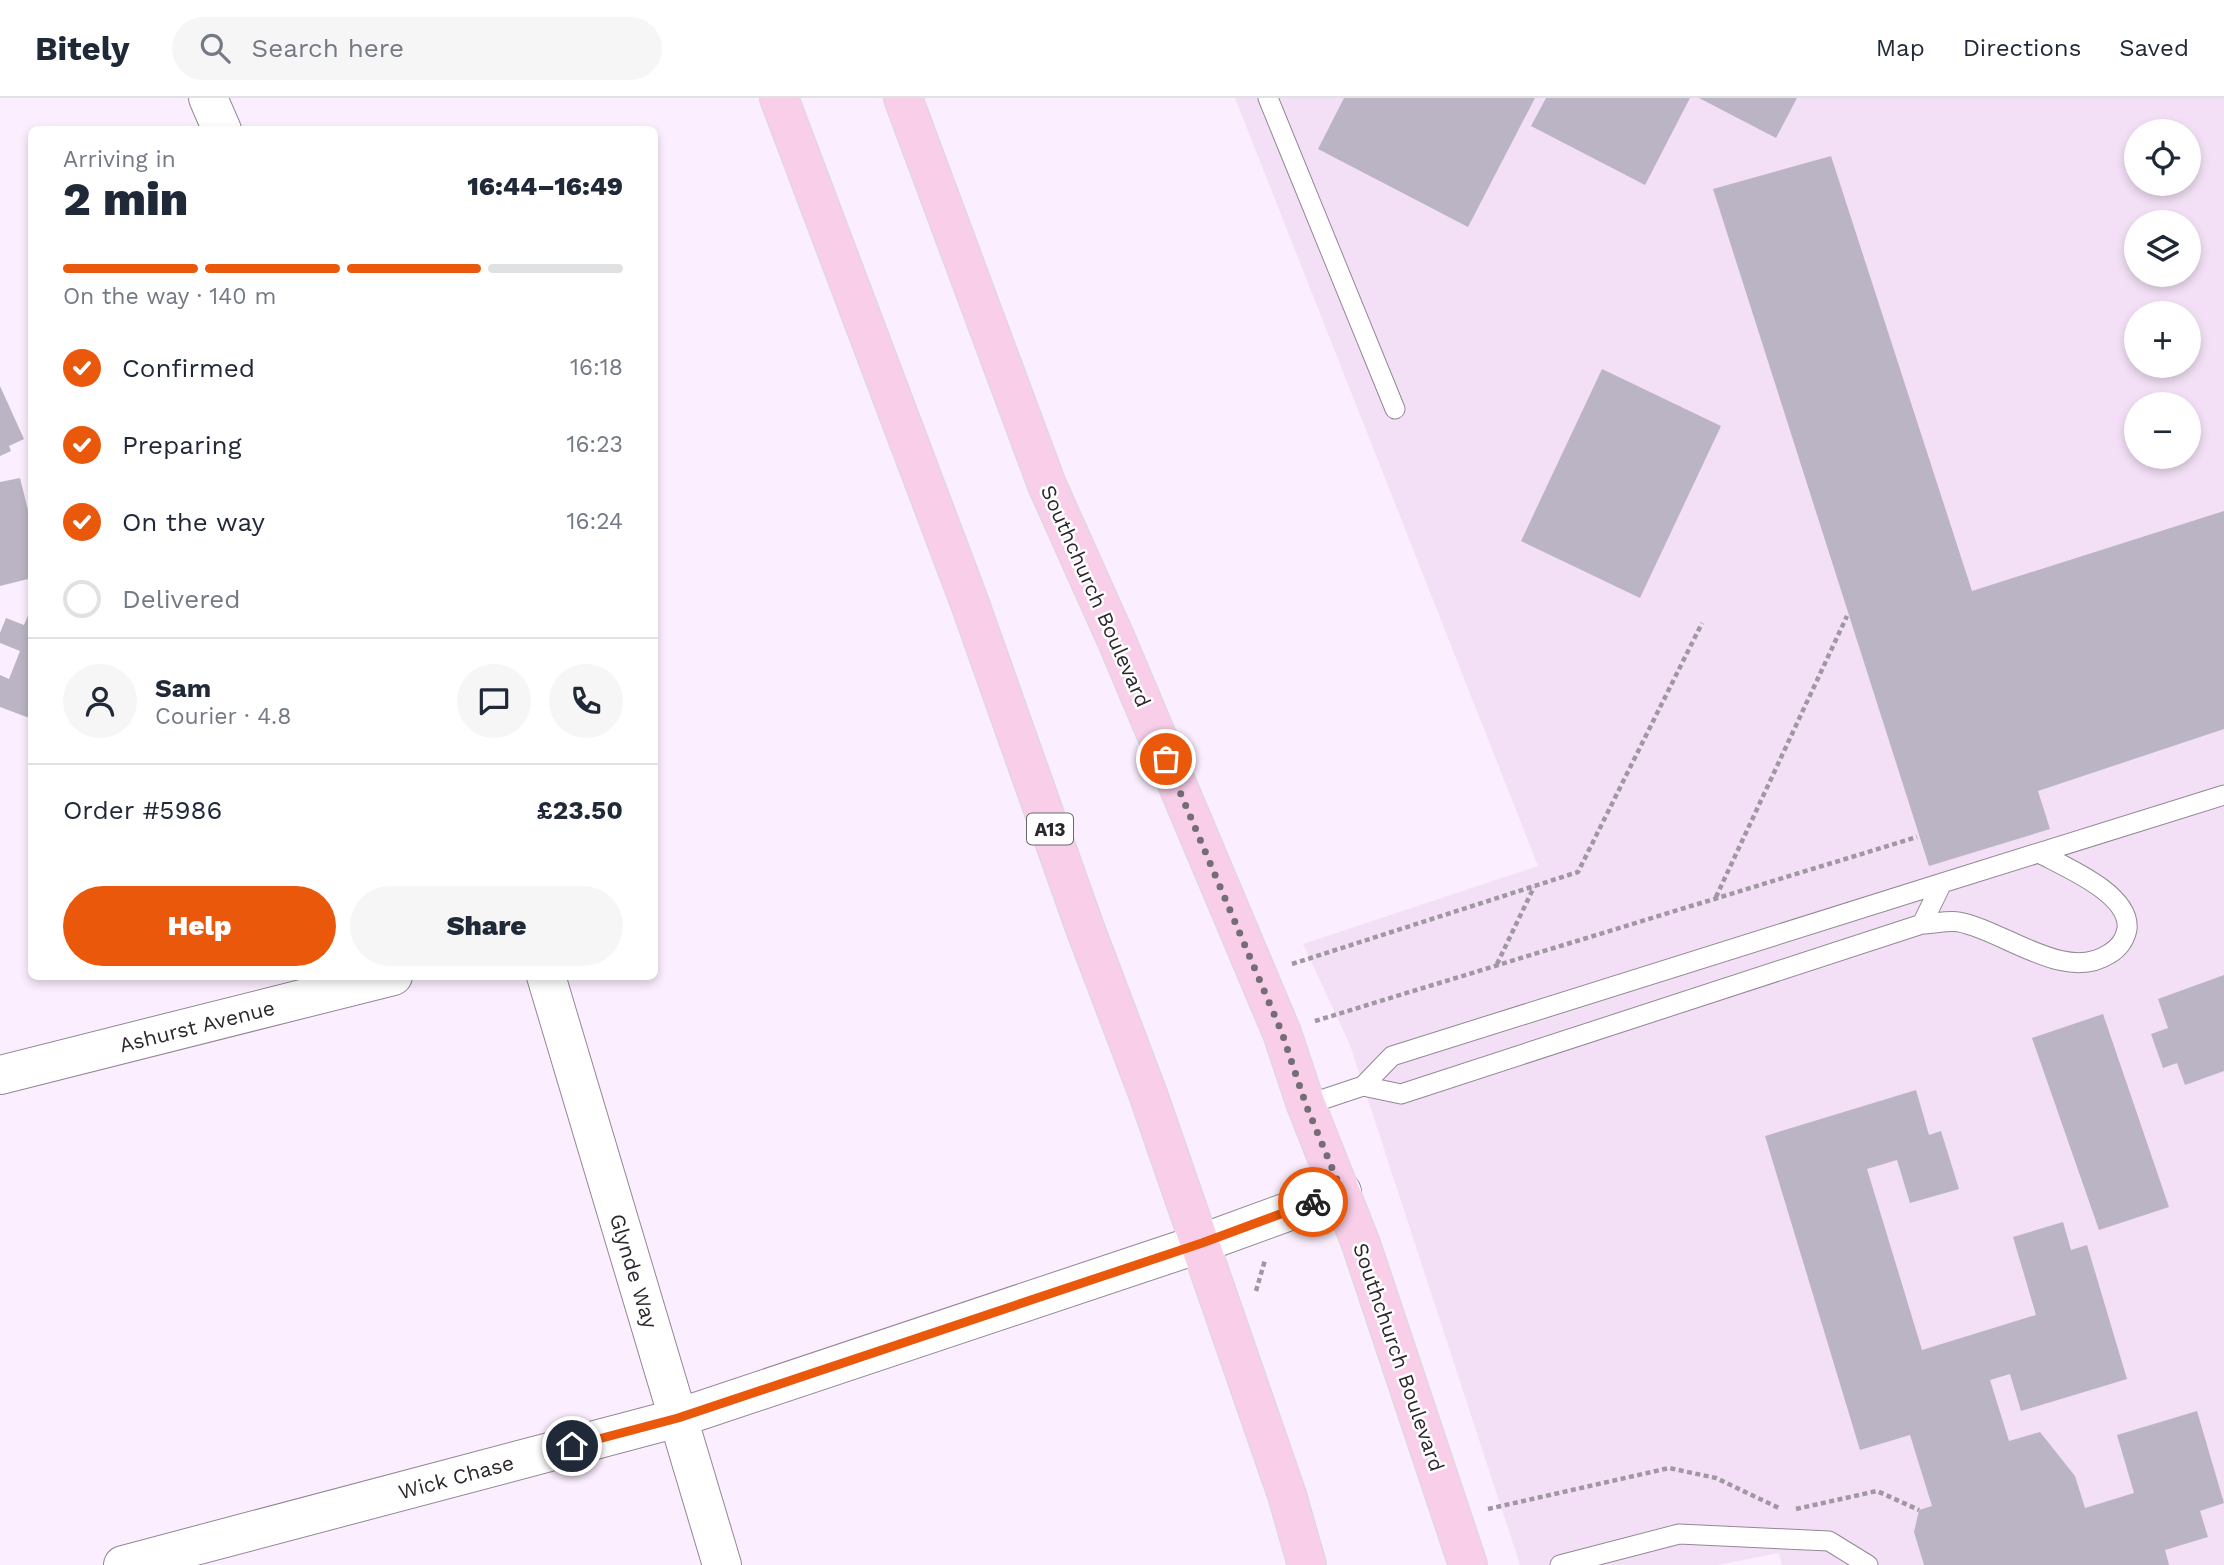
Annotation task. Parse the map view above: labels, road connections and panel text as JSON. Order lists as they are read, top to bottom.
{
  "streets": {
    "main road": ["Southchurch Boulevard", "A13"],
    "street": ["Ashurst Avenue", "Glynde Way", "Wick Chase"]
  },
  "crossings": [
    ["Southchurch Boulevard", "Wick Chase"],
    ["A13", "Wick Chase"],
    ["Glynde Way", "Wick Chase"]
  ],
  "page": {
    "header": "Bitely",
    "search": "Search here",
    "nav": ["Map", "Directions", "Saved"],
    "map_buttons": ["+", "−"],
    "heading": ["2 min", "Arriving in", "16:44–16:49"],
    "panel": [
      "Sam",
      "Courier · 4.8",
      "Order #5986",
      "£23.50"
    ],
    "bar": "On the way · 140 m",
    "list": [
      ["Confirmed", "16:18"],
      ["Preparing", "16:23"],
      ["On the way", "16:24"],
      "Delivered"
    ],
    "buttons": ["Help", "Share"]
  }
}
